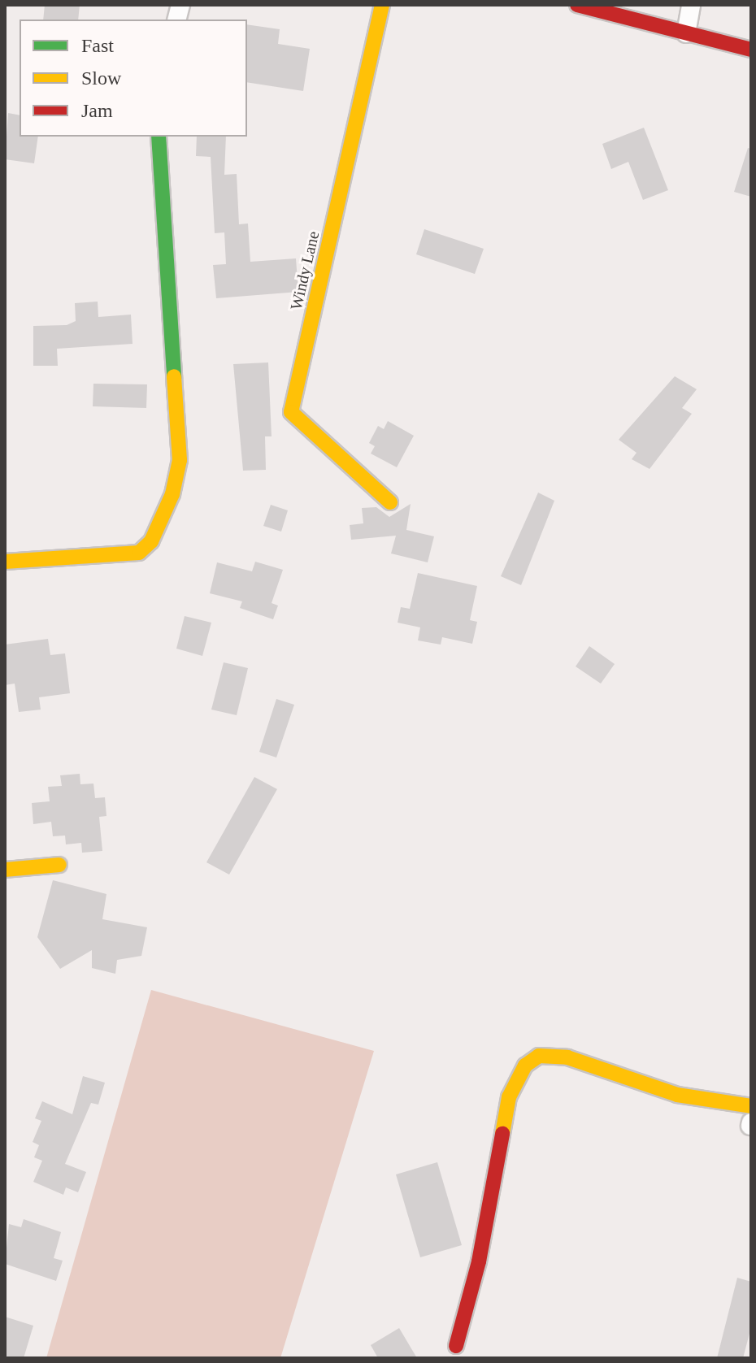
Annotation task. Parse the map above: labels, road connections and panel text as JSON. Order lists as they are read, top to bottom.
{
  "streets": {
    "street": ["Windy Lane"]
  },
  "legend": ["Fast", "Slow", "Jam"]
}
